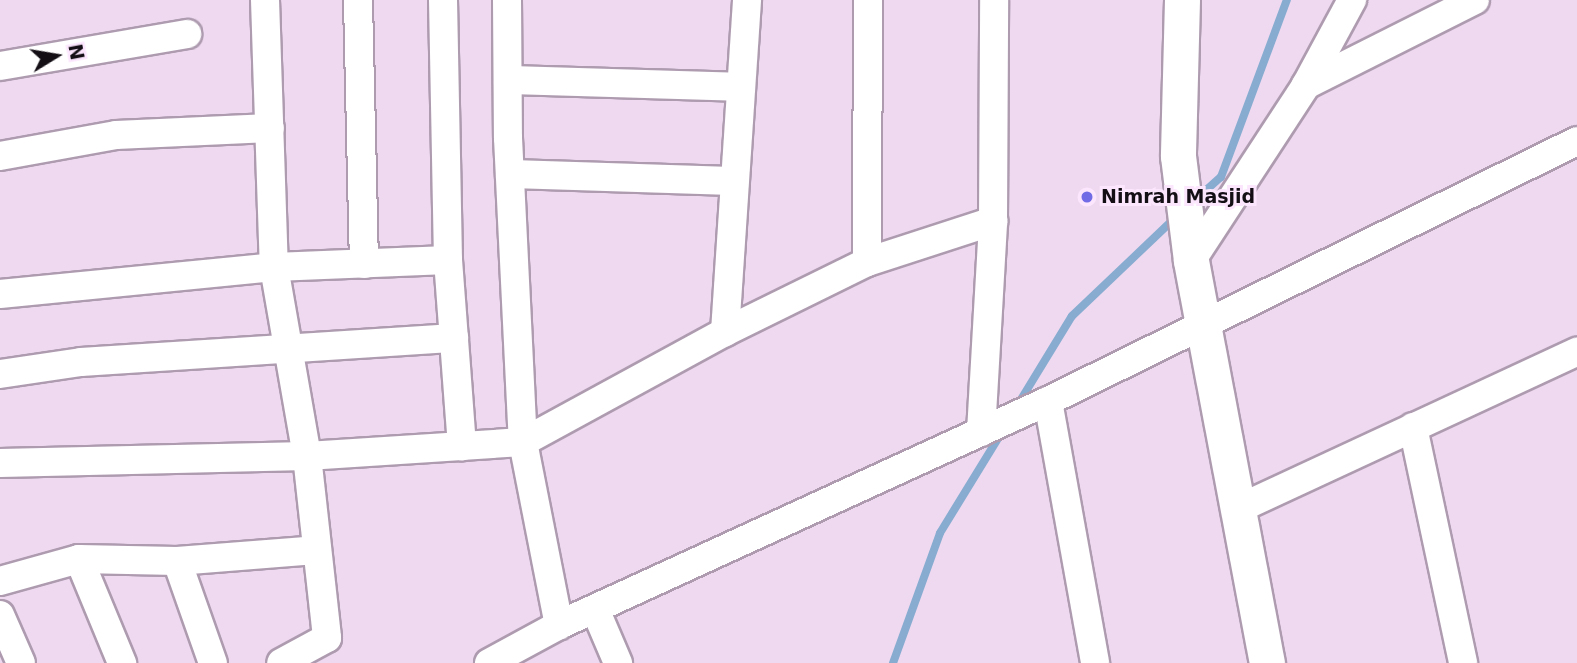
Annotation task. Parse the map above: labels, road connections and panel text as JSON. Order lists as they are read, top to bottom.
{
  "places": ["Nimrah Masjid"],
  "north": "right"
}
